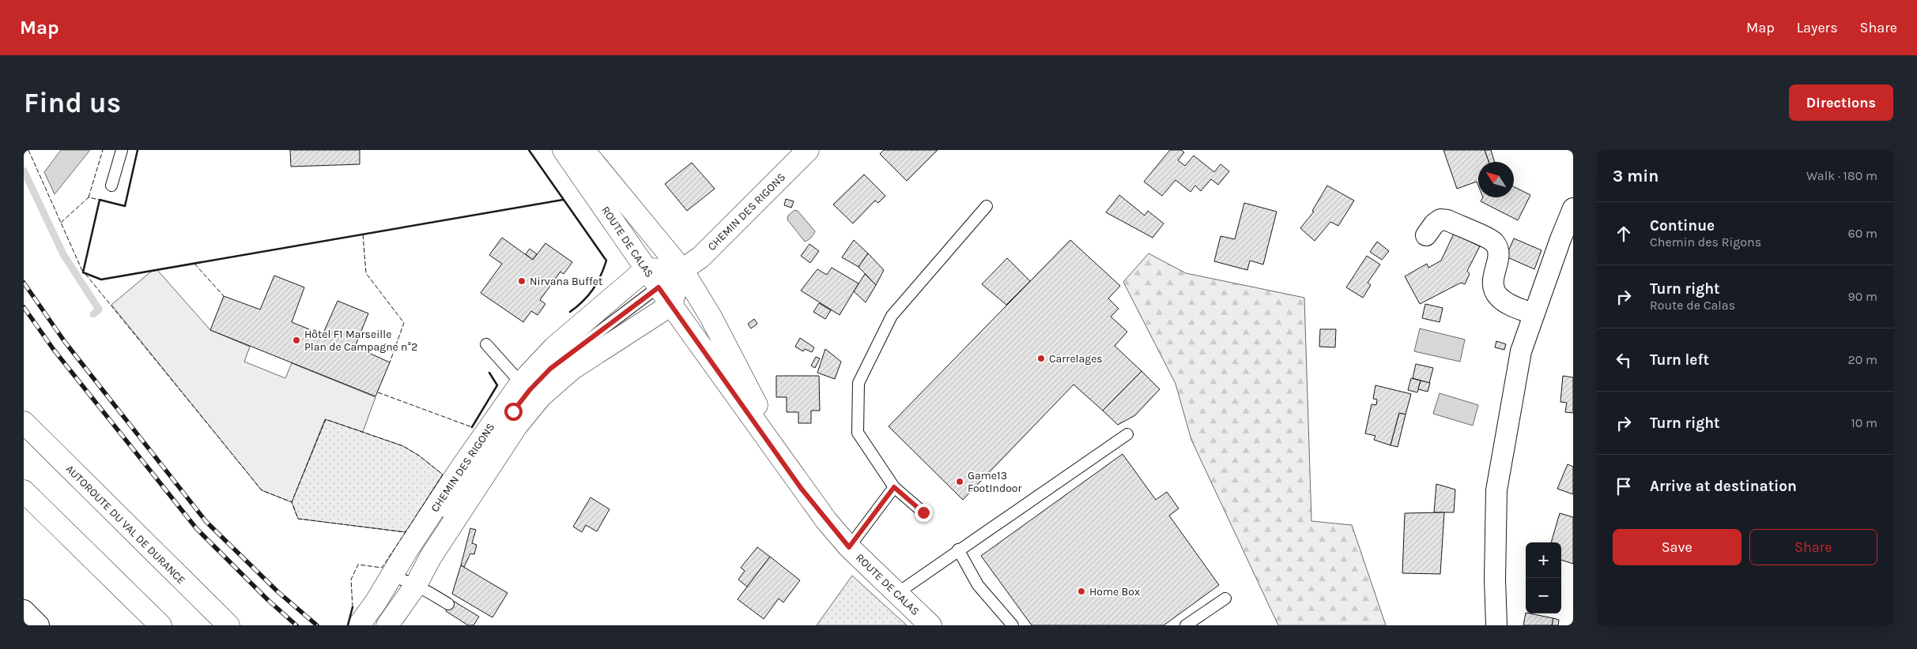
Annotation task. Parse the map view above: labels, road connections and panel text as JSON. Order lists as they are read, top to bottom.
{
  "streets": {
    "main road": ["CHEMIN DES RIGONS", "ROUTE DE CALAS", "AUTOROUTE DU VAL DE DURANCE"]
  },
  "crossings": [
    ["CHEMIN DES RIGONS", "ROUTE DE CALAS"]
  ],
  "places": [
    "Nirvana Buffet",
    "Hôtel F1 Marseille Plan de Campagne n°2",
    "Carrelages",
    "Game13 FootIndoor",
    "Home Box"
  ],
  "north": "top left",
  "page": {
    "header": "Map",
    "nav": ["Map", "Layers", "Share"],
    "buttons": [
      "Directions",
      ["Save", "Share"]
    ],
    "title": "Find us",
    "heading": ["3 min", "Walk · 180 m"],
    "list": [
      ["Continue", "Chemin des Rigons", "60 m"],
      ["Turn right", "Route de Calas", "90 m"],
      ["Turn left", "20 m"],
      ["Turn right", "10 m"],
      "Arrive at destination"
    ],
    "map_buttons": ["+", "−"]
  }
}
